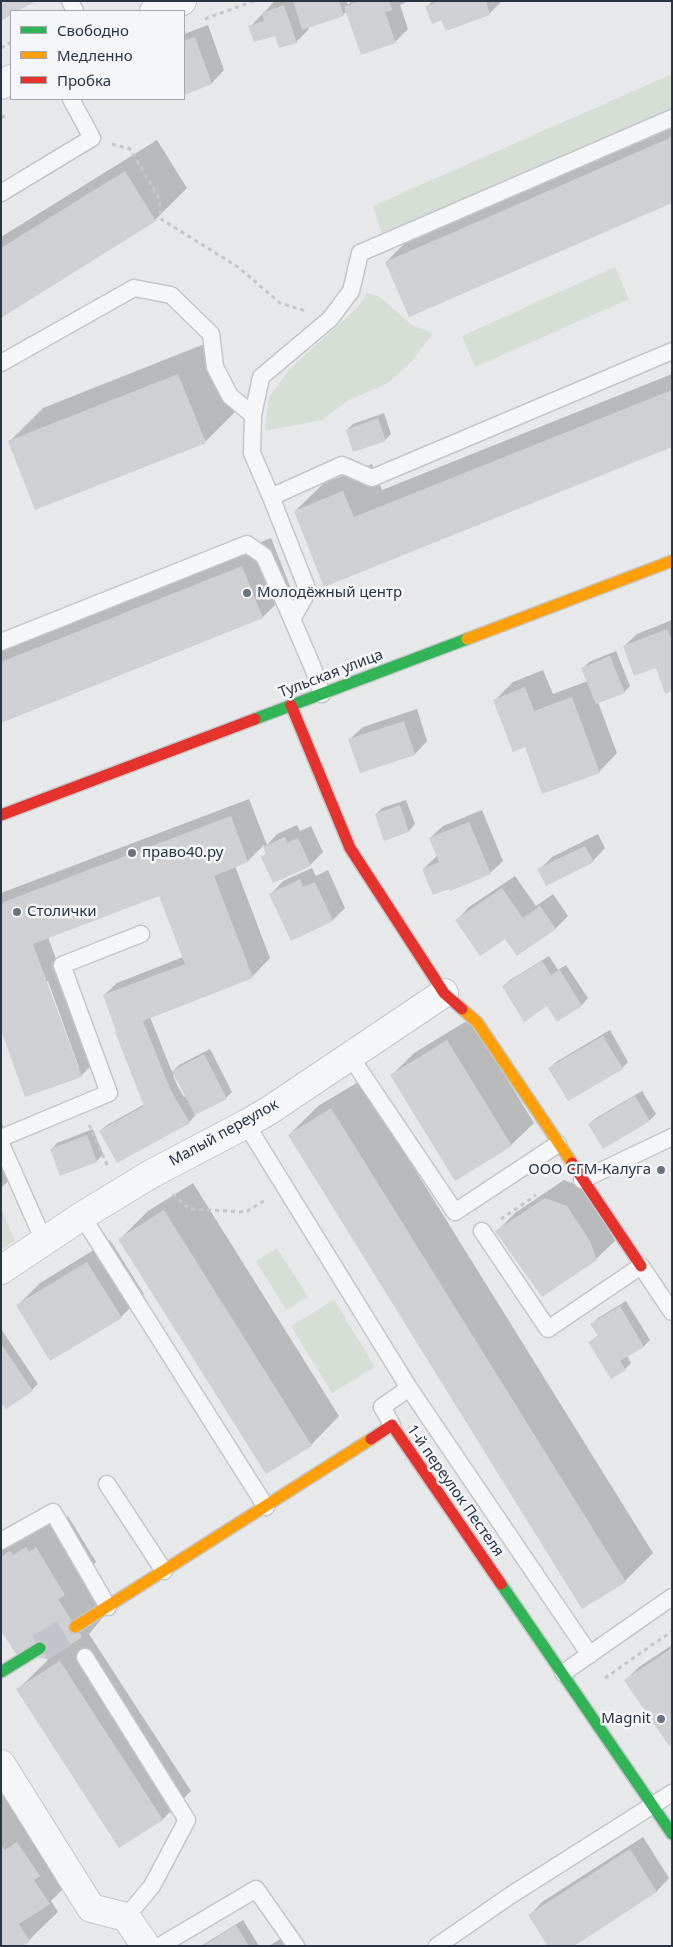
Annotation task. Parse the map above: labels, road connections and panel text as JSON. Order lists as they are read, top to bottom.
{
  "streets": {
    "street": ["Тульская улица", "Малый переулок", "1-й переулок Пестеля"]
  },
  "places": [
    "Молодёжный центр",
    "право40.ру",
    "Столички",
    "ООО СГМ-Калуга",
    "Magnit"
  ],
  "legend": ["Свободно", "Медленно", "Пробка"]
}
